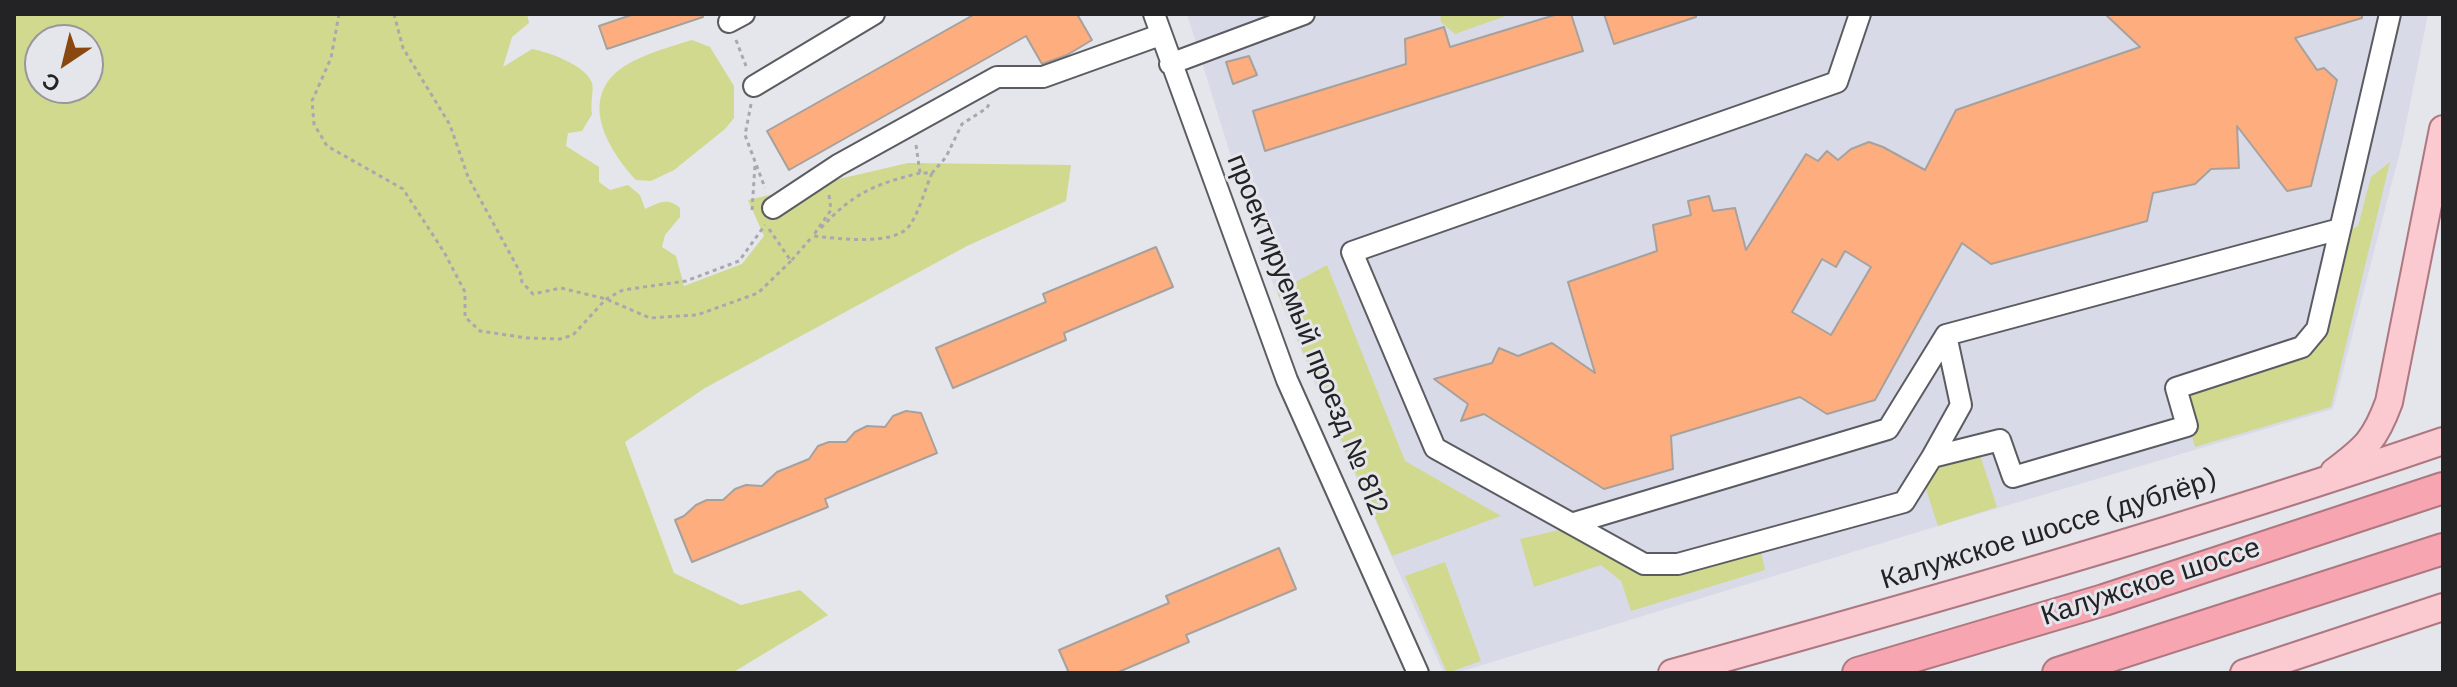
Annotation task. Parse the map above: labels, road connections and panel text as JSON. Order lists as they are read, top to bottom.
{
  "streets": {
    "highway": ["Калужское шоссе"],
    "main road": ["Калужское шоссе (дублёр)"],
    "street": ["проектируемый проезд № 812"]
  },
  "north": "bottom left"
}
